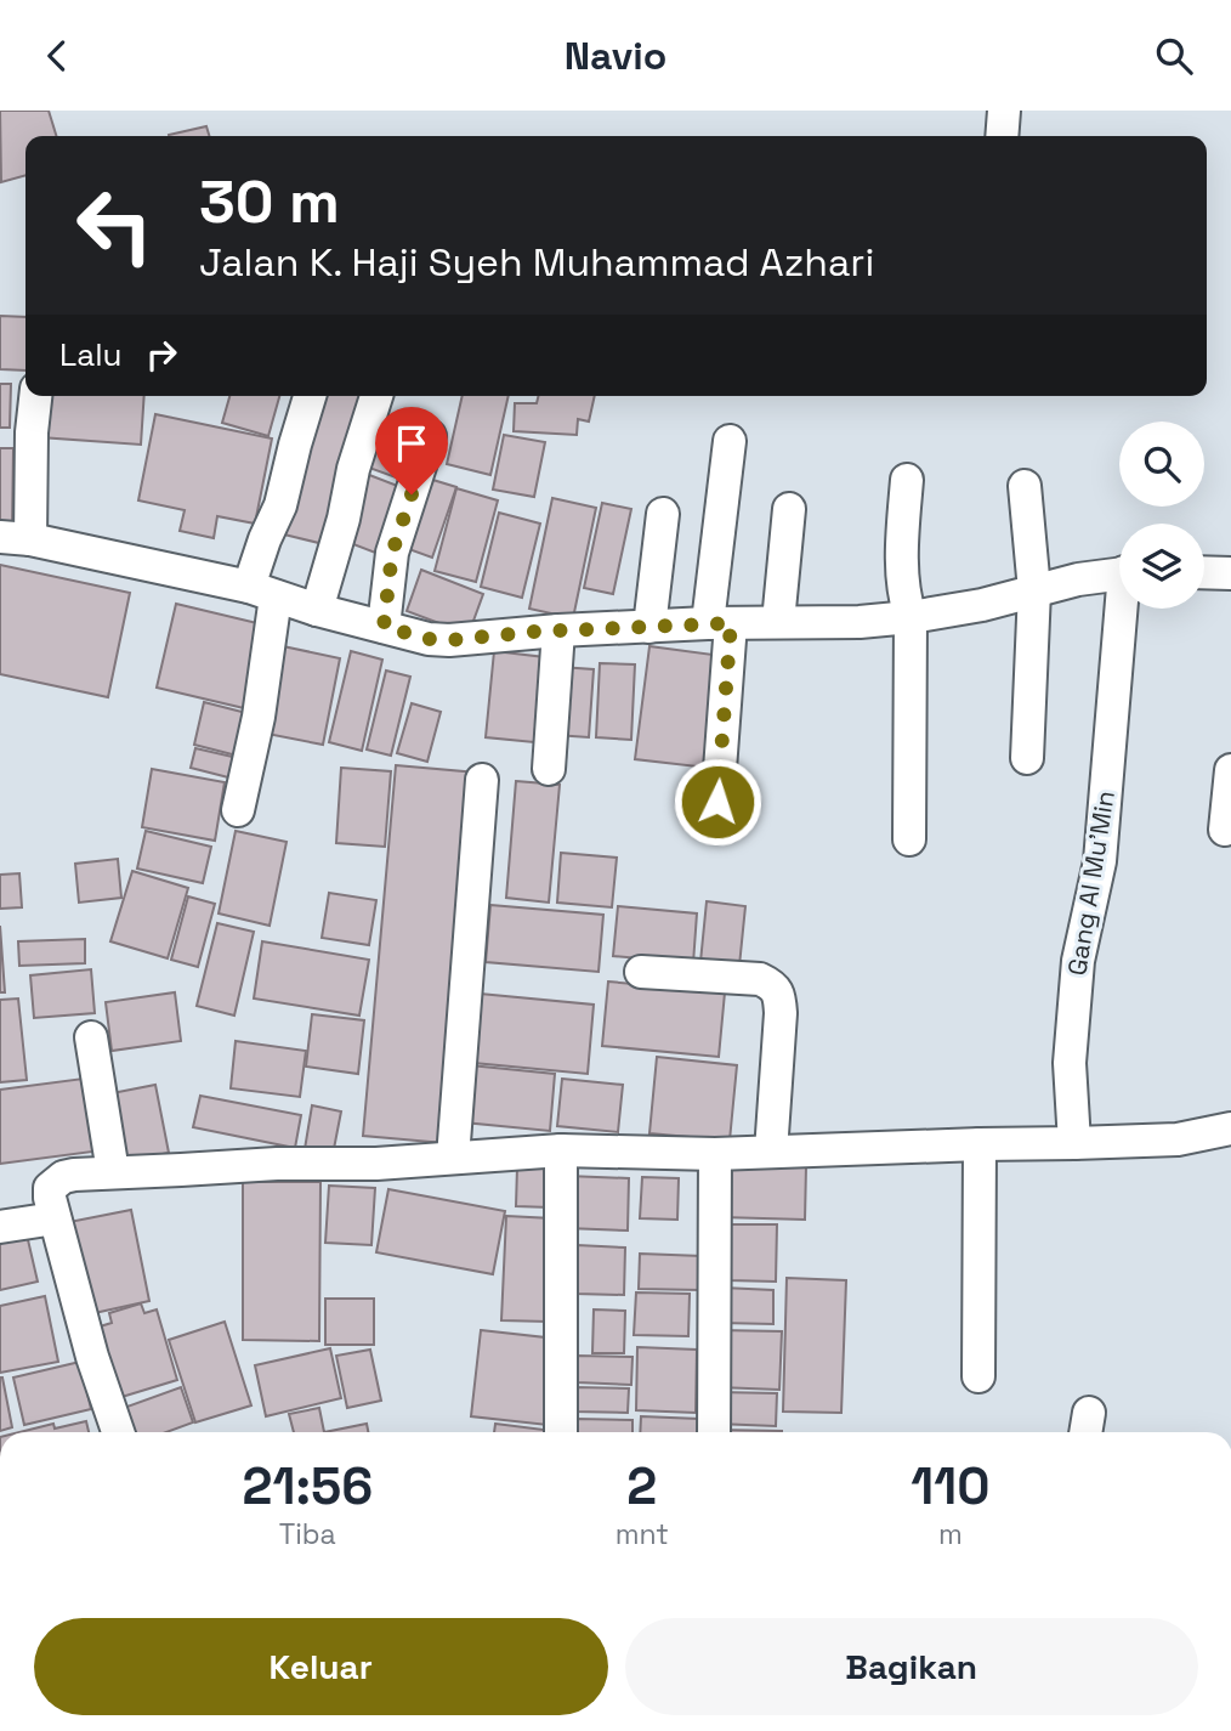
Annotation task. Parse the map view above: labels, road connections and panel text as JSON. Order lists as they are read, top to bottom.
{
  "streets": {
    "street": ["Gang Al Mu’Min"]
  },
  "page": {
    "header": "Navio",
    "turn": ["30 m", "Jalan K. Haji Syeh Muhammad Azhari"],
    "then": "Lalu",
    "eta": [
      "21:56",
      "Tiba",
      "2",
      "mnt",
      "110",
      "m"
    ],
    "buttons": ["Keluar", "Bagikan"]
  }
}
